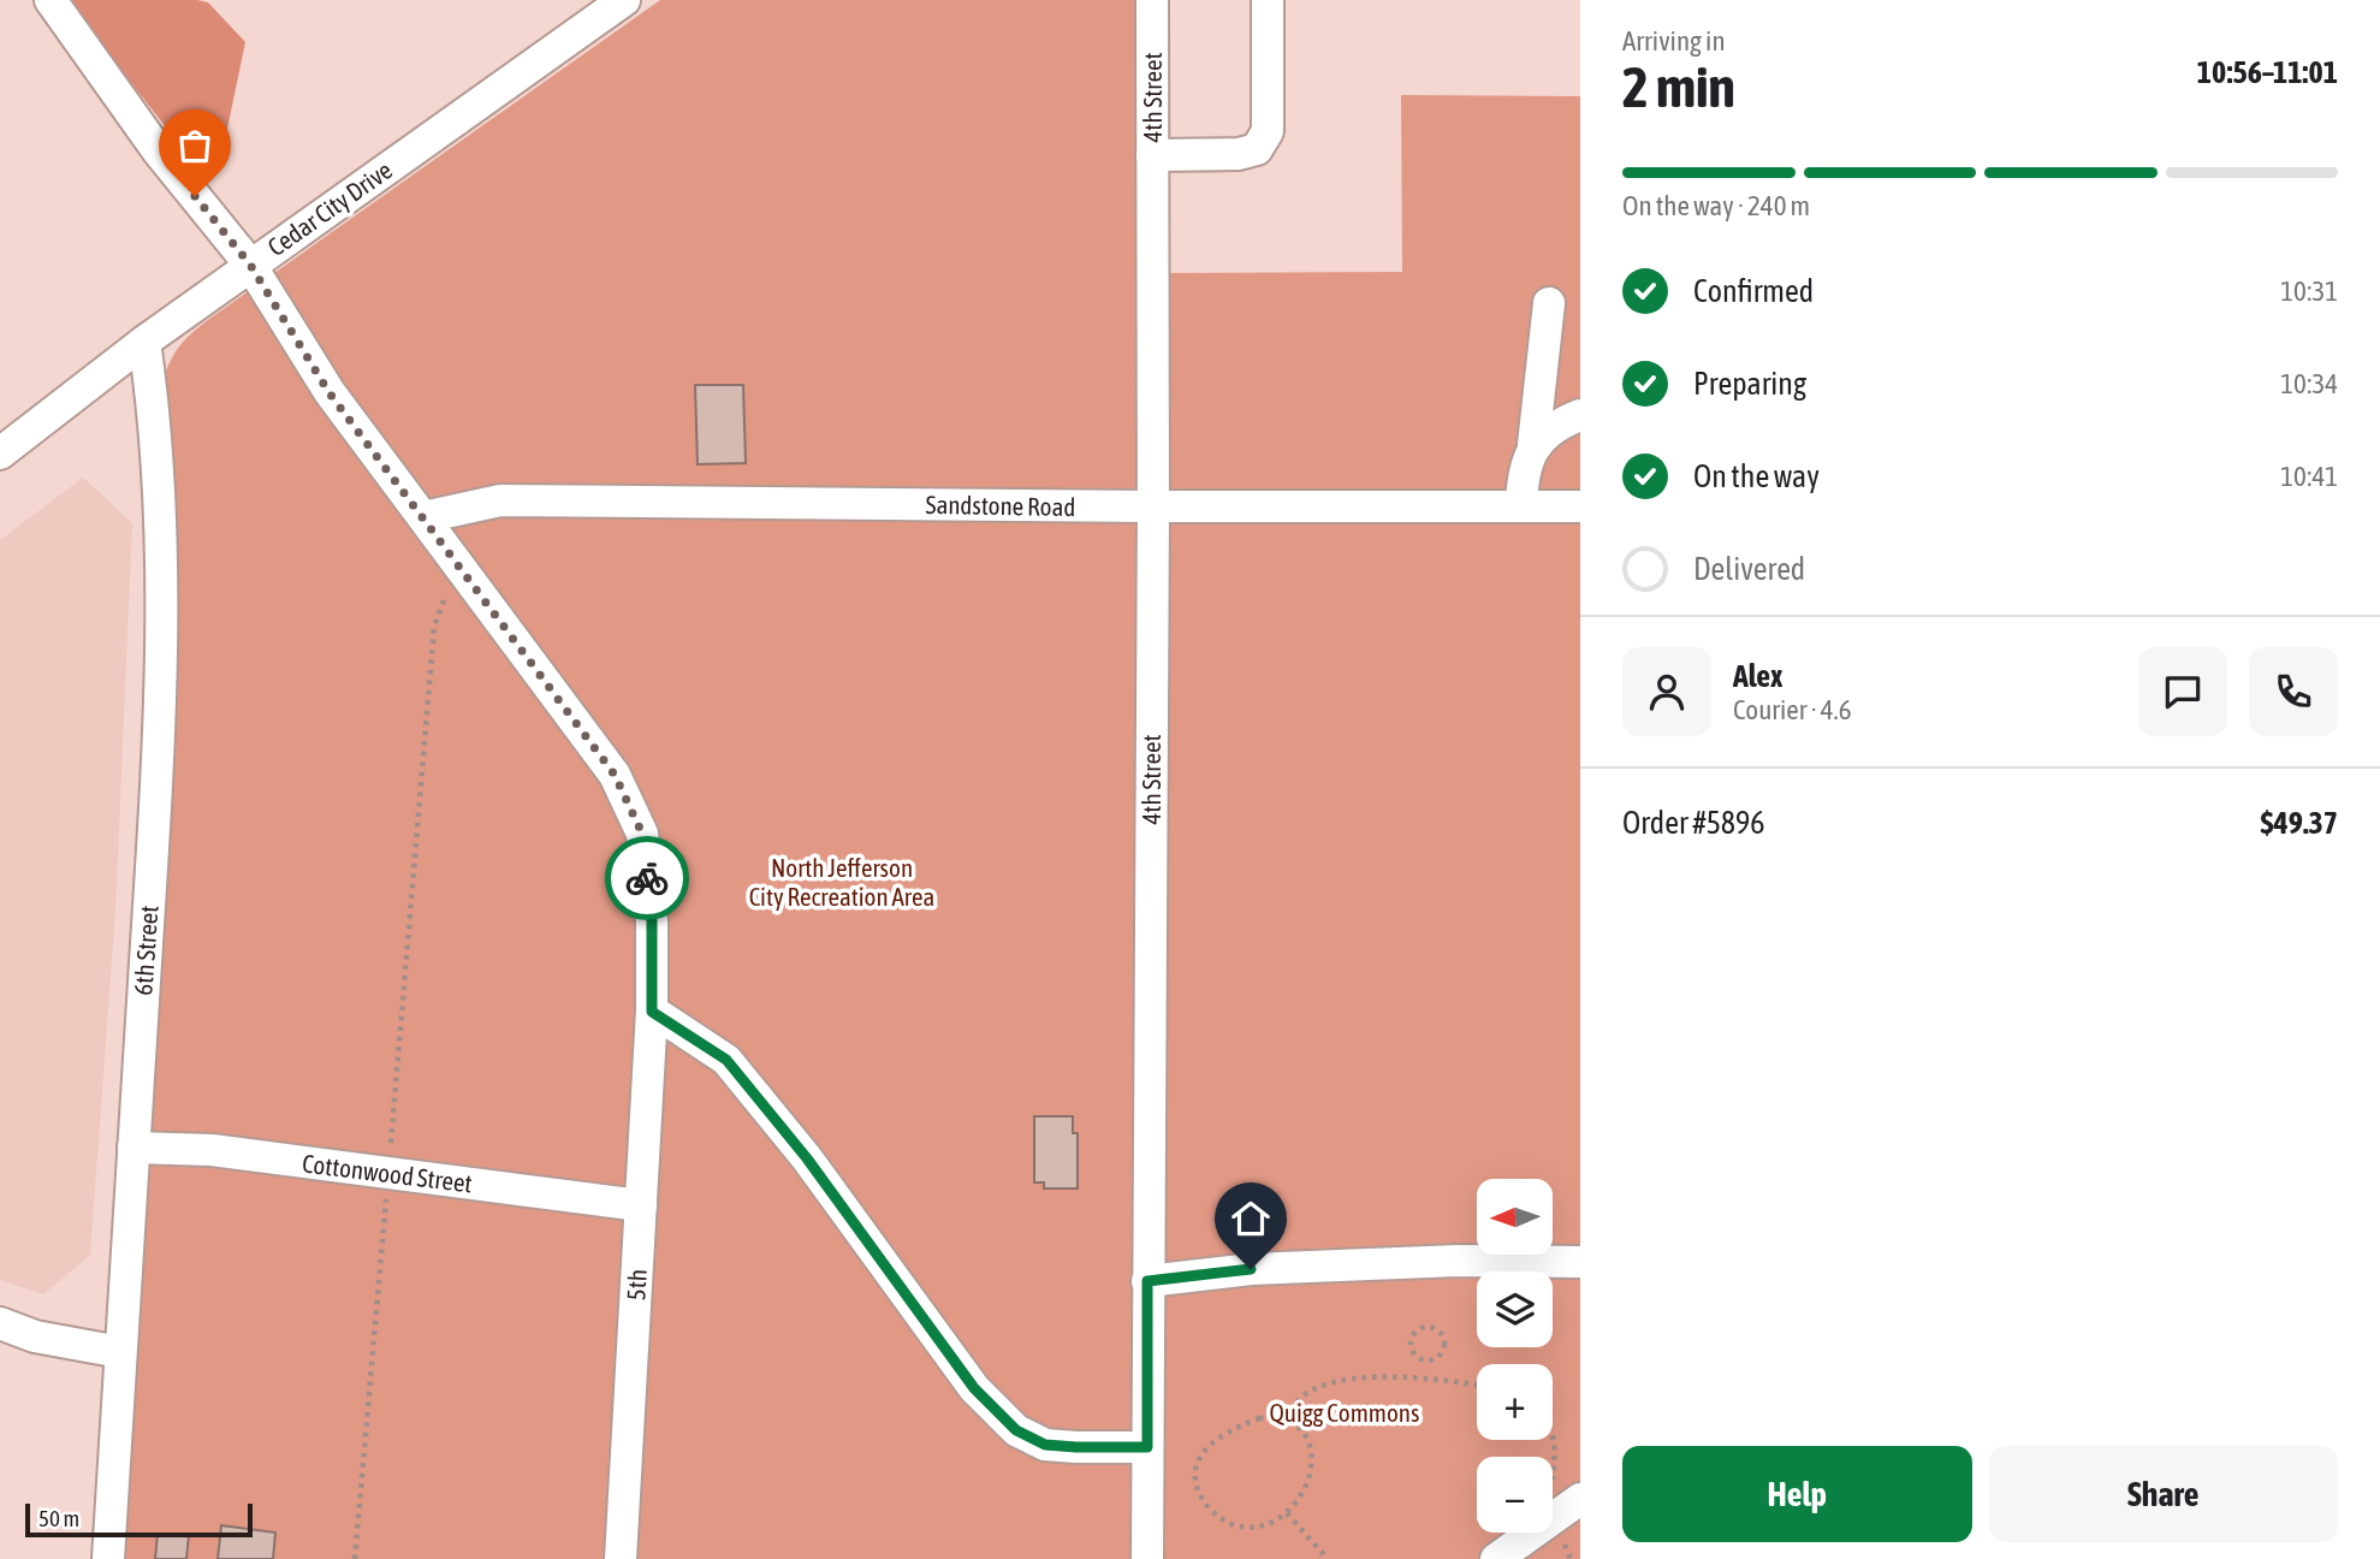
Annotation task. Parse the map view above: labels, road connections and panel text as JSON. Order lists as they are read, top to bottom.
{
  "streets": {
    "street": [
      "4th Street",
      "Cedar City Drive",
      "Sandstone Road",
      "6th Street",
      "Cottonwood Street",
      "5th"
    ]
  },
  "crossings": [
    ["4th Street", "Sandstone Road"],
    ["Cedar City Drive", "6th Street"],
    ["Cedar City Drive", "5th"],
    ["Sandstone Road", "5th"],
    ["6th Street", "Cottonwood Street"],
    ["Cottonwood Street", "5th"]
  ],
  "parks": ["North Jefferson City Recreation Area", "Quigg Commons"],
  "scale_bar": "50 m",
  "north": "left",
  "page": {
    "heading": ["2 min", "Arriving in", "10:56–11:01"],
    "panel": [
      "Alex",
      "Courier · 4.6",
      "Order #5896",
      "$49.37"
    ],
    "bar": "On the way · 240 m",
    "list": [
      ["Confirmed", "10:31"],
      ["Preparing", "10:34"],
      ["On the way", "10:41"],
      "Delivered"
    ],
    "map_buttons": ["+", "−"],
    "buttons": ["Help", "Share"],
    "scale": "50 m"
  }
}
